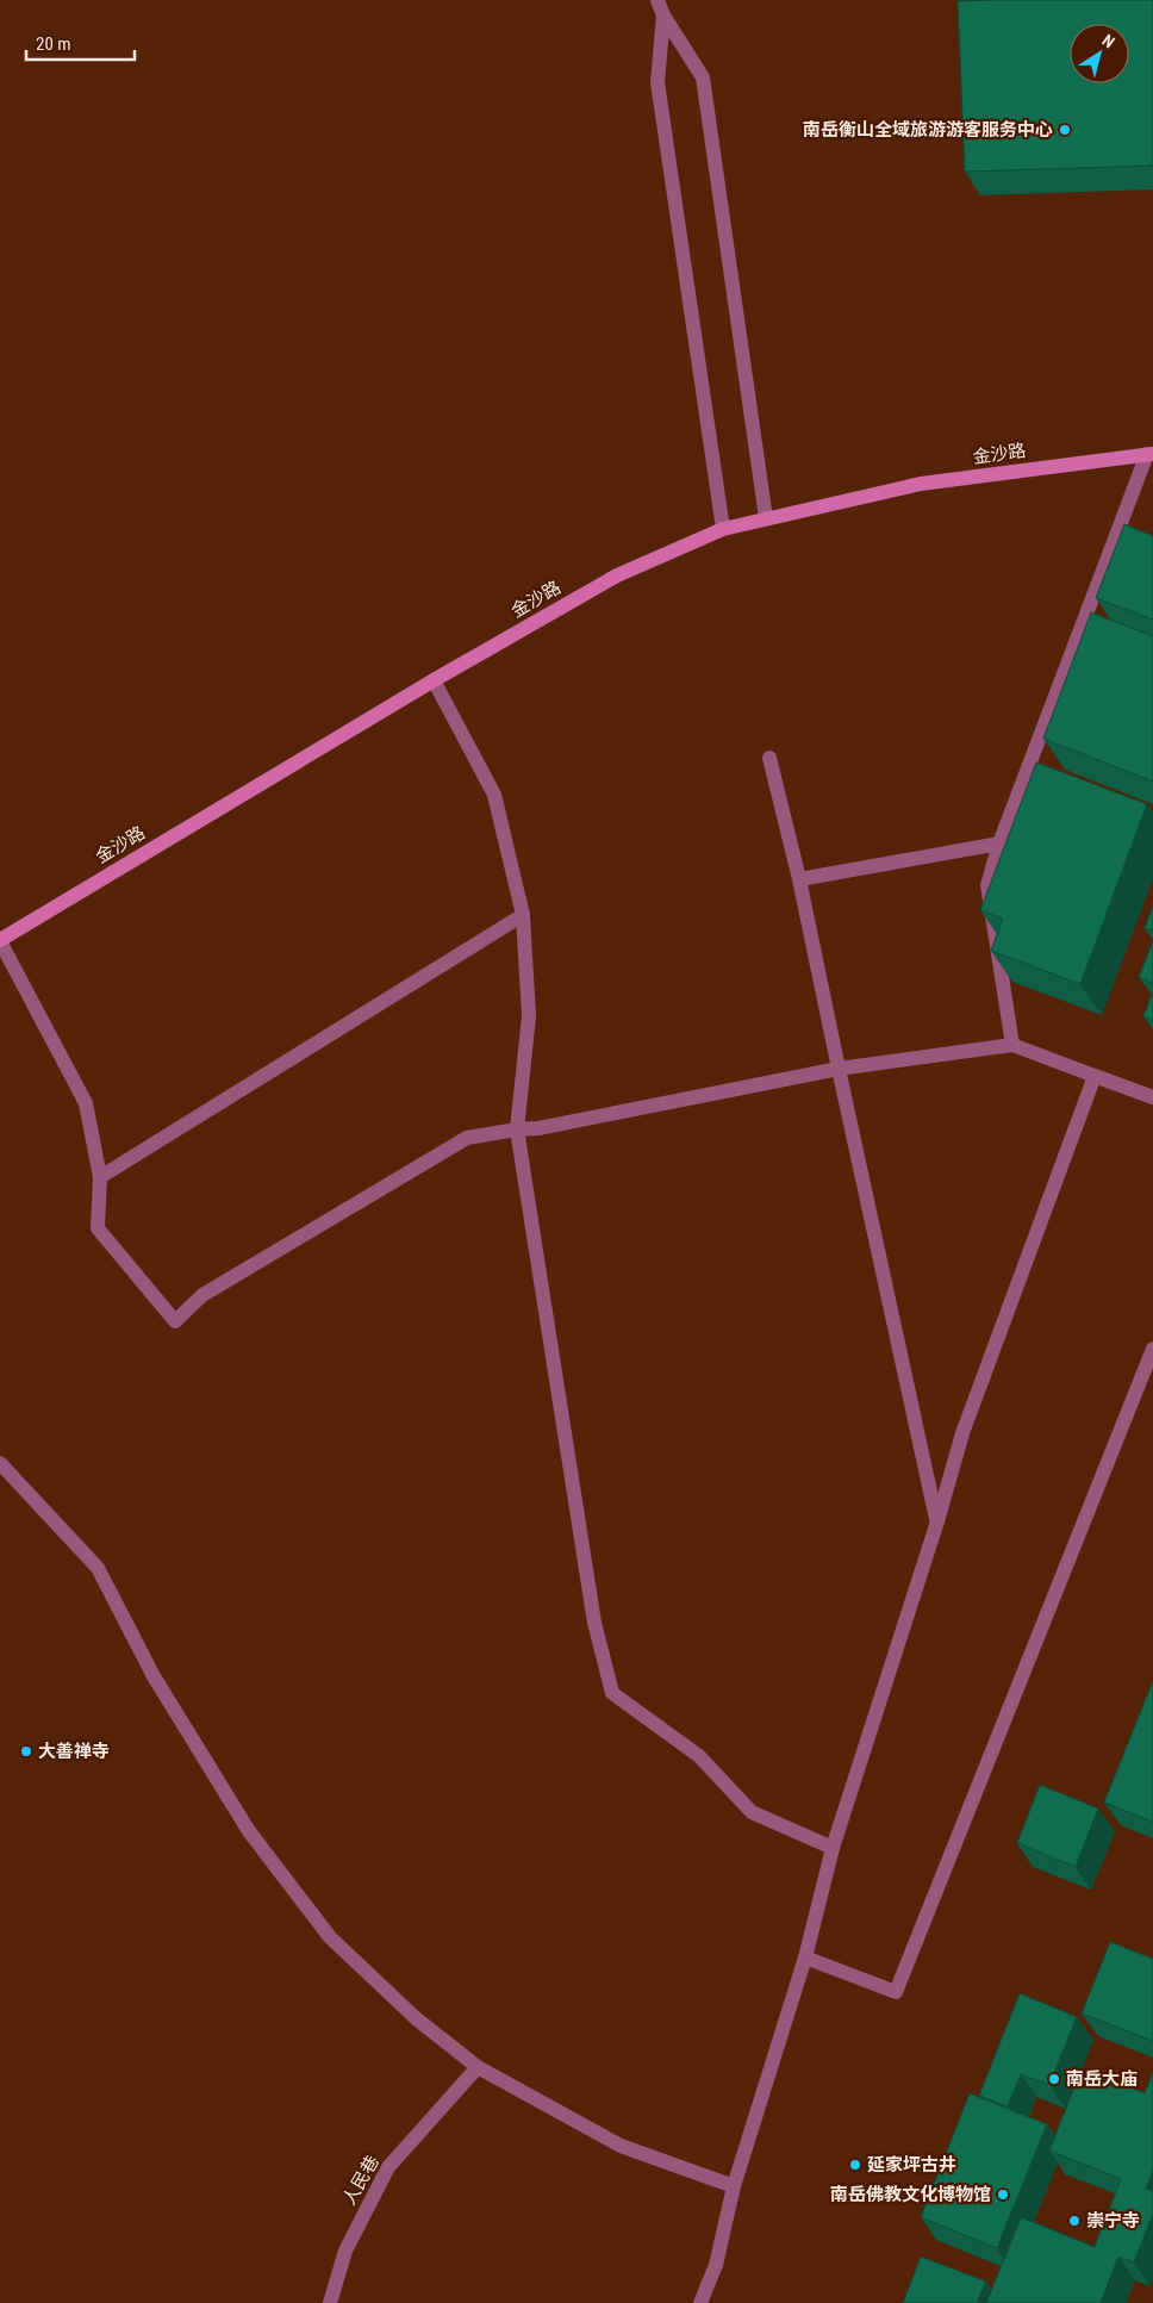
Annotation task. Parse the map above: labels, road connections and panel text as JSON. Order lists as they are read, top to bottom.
{
  "streets": {
    "main road": ["金沙路"],
    "street": ["人民巷"]
  },
  "places": [
    "南岳衡山全域旅游游客服务中心",
    "大善禅寺",
    "南岳大庙",
    "延家坪古井",
    "南岳佛教文化博物馆",
    "崇宁寺"
  ],
  "scale_bar": "20 m",
  "north": "top right"
}
